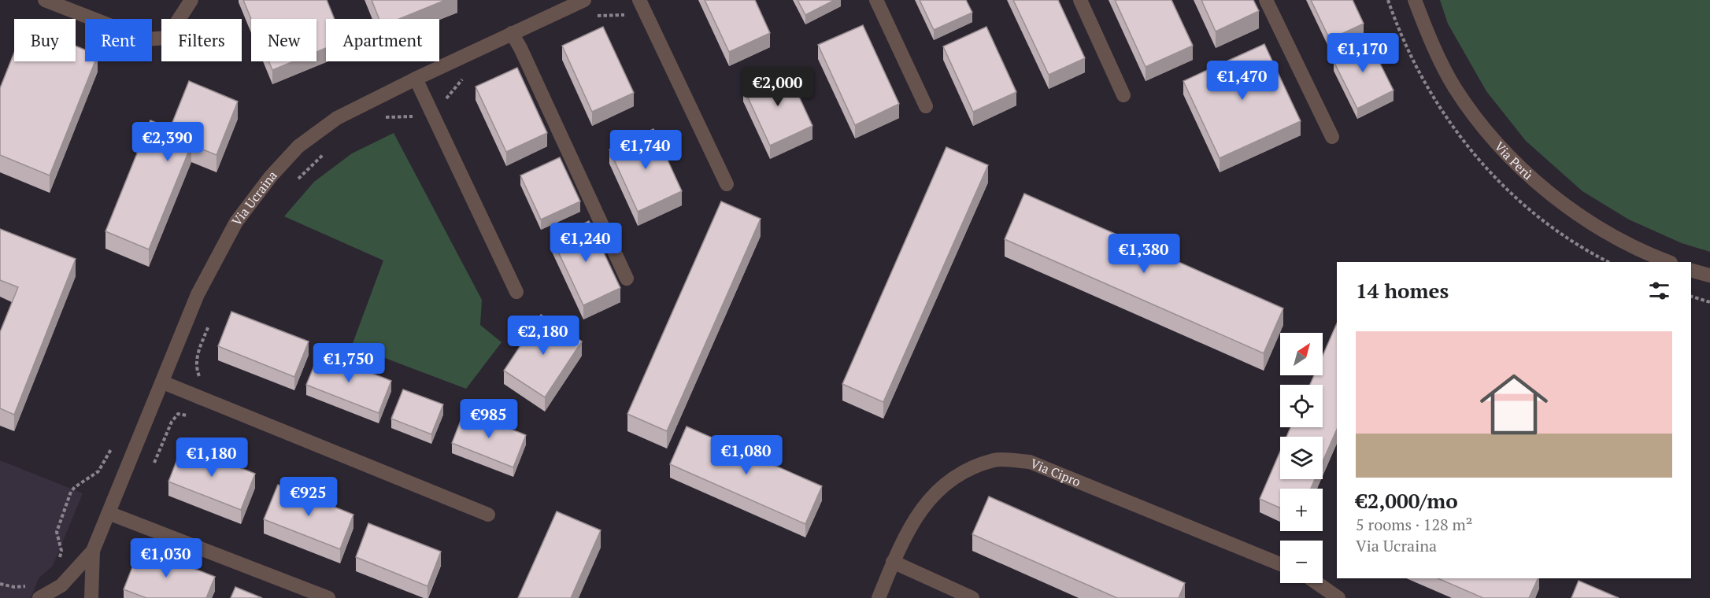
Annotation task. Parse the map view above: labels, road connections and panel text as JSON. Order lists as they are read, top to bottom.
{
  "streets": {
    "street": ["Via Perù", "Via Ucraina", "Via Cipro"]
  },
  "north": "top right",
  "page": {
    "chip": [
      "Buy",
      "Rent",
      "Filters",
      "New",
      "Apartment"
    ],
    "price": [
      "€1,170",
      "€1,470",
      "€2,000",
      "€2,390",
      "€1,740",
      "€1,240",
      "€1,380",
      "€2,180",
      "€1,750",
      "€985",
      "€1,080",
      "€1,180",
      "€925",
      "€1,030"
    ],
    "heading": "14 homes",
    "list": [
      {
        "name": "€2,000/mo",
        "note": "5 rooms · 128 m² · Via Ucraina"
      }
    ],
    "map_buttons": ["+", "−"]
  }
}
